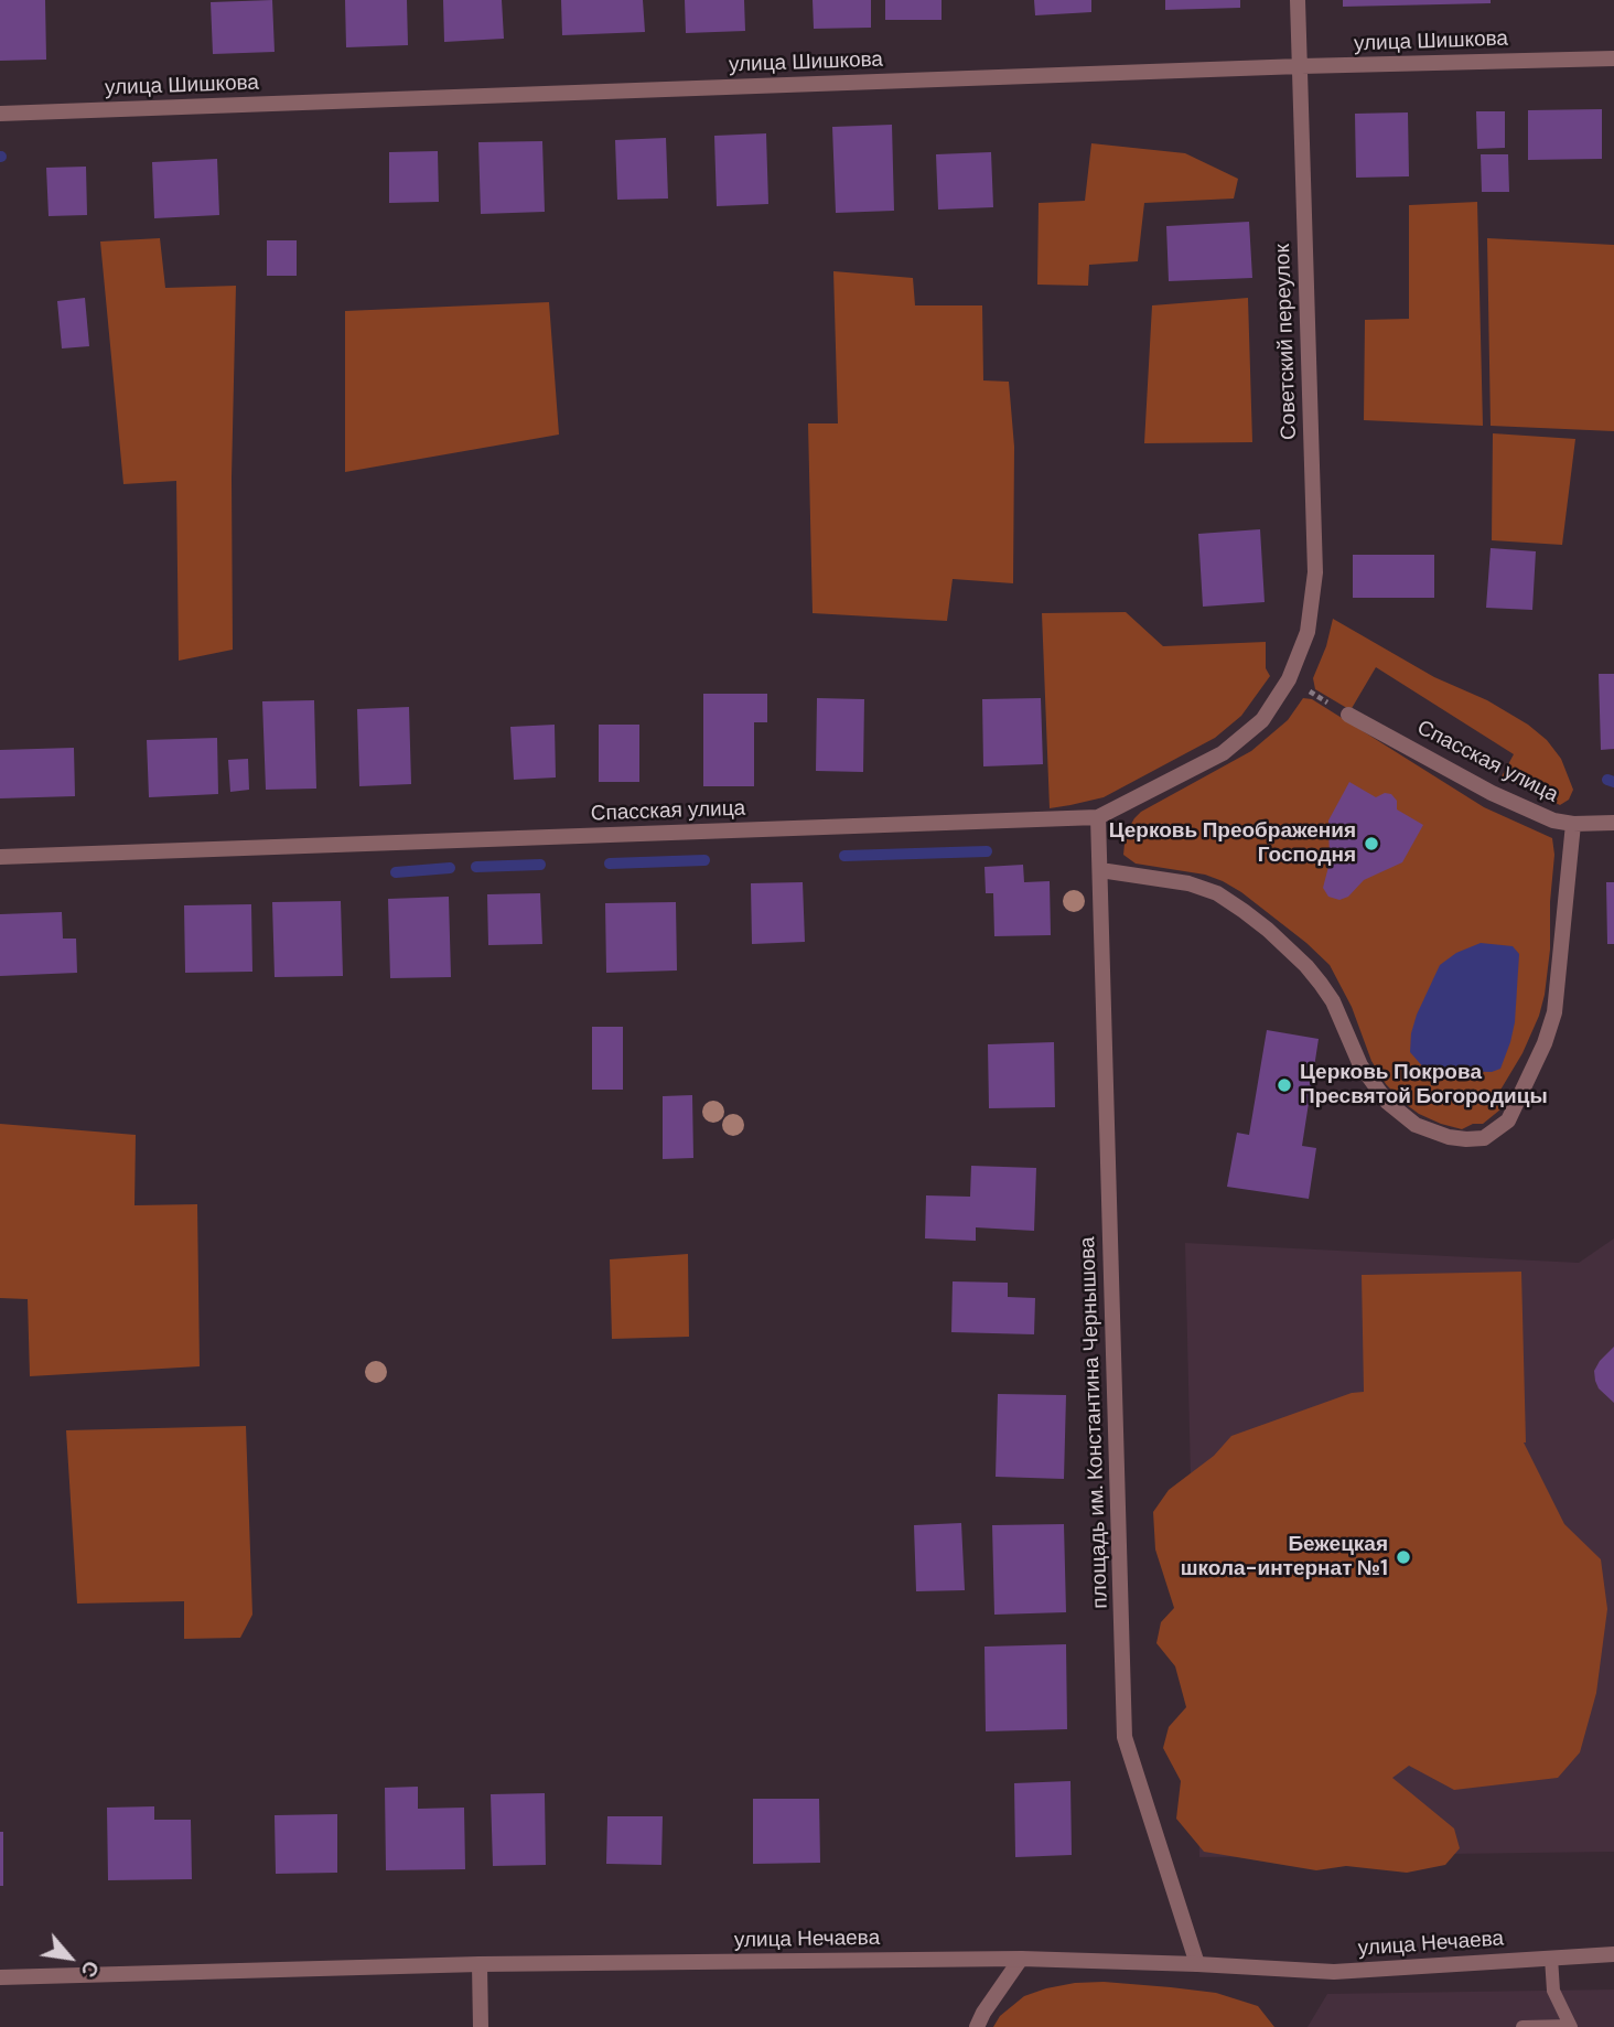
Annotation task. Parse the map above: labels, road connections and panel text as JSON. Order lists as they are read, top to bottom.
{
  "streets": {
    "street": [
      "улица Шишкова",
      "Советский переулок",
      "Спасская улица",
      "площадь им. Константина Чернышова",
      "улица Нечаева"
    ]
  },
  "crossings": [
    ["улица Шишкова", "Советский переулок"],
    ["Советский переулок", "Спасская улица"],
    ["Спасская улица", "площадь им. Константина Чернышова"],
    ["площадь им. Константина Чернышова", "улица Нечаева"]
  ],
  "places": ["Церковь Преображения Господня", "Церковь Покрова Пресвятой Богородицы", "Бежецкая школа-интернат №1"],
  "north": "bottom right"
}
